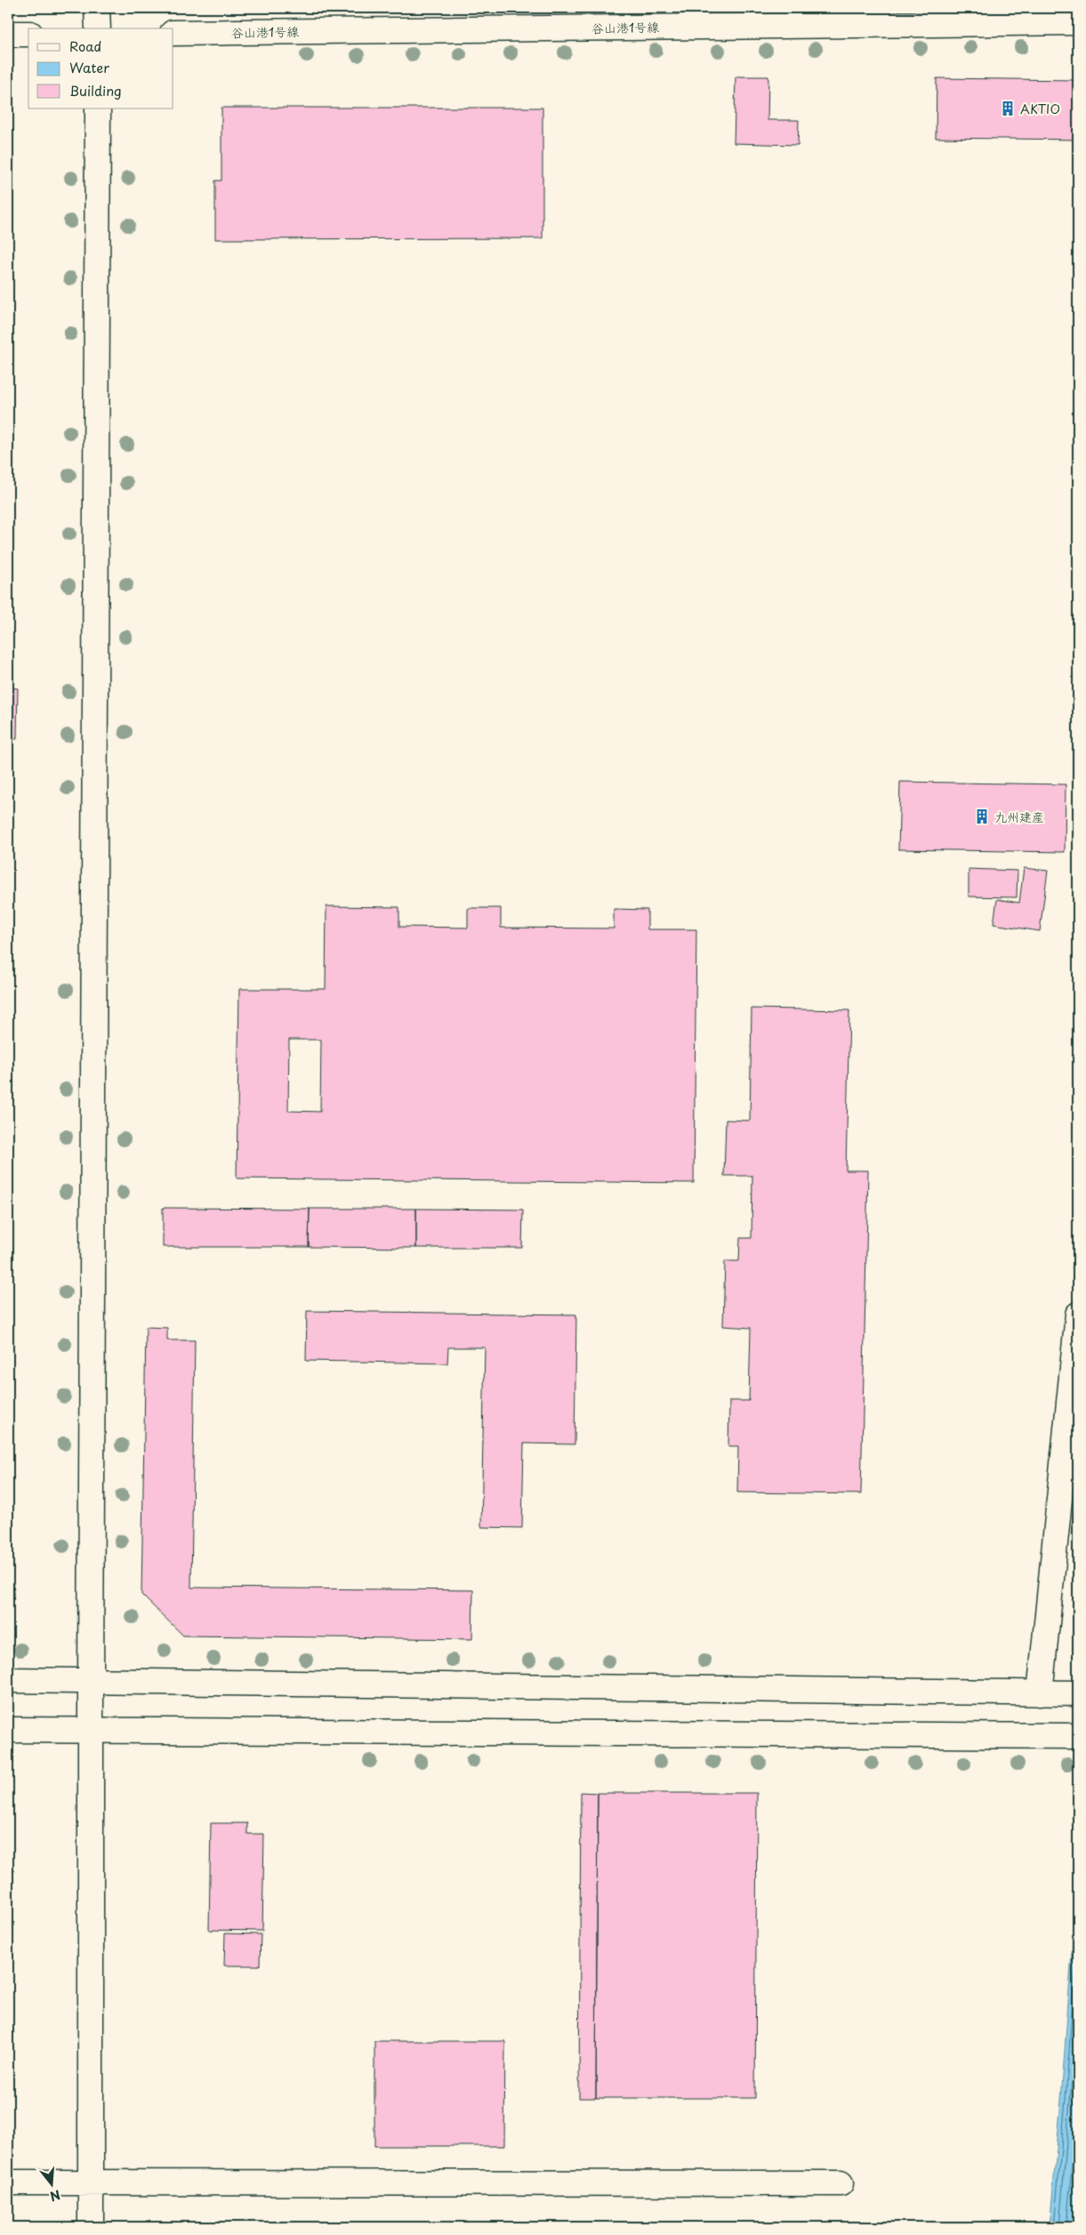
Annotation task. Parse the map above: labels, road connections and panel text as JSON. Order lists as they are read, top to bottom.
{
  "streets": {
    "street": ["谷山港1号線"]
  },
  "places": {
    "building": ["AKTIO", "九州建産"]
  },
  "legend": ["Road", "Water", "Building"],
  "north": "bottom"
}
